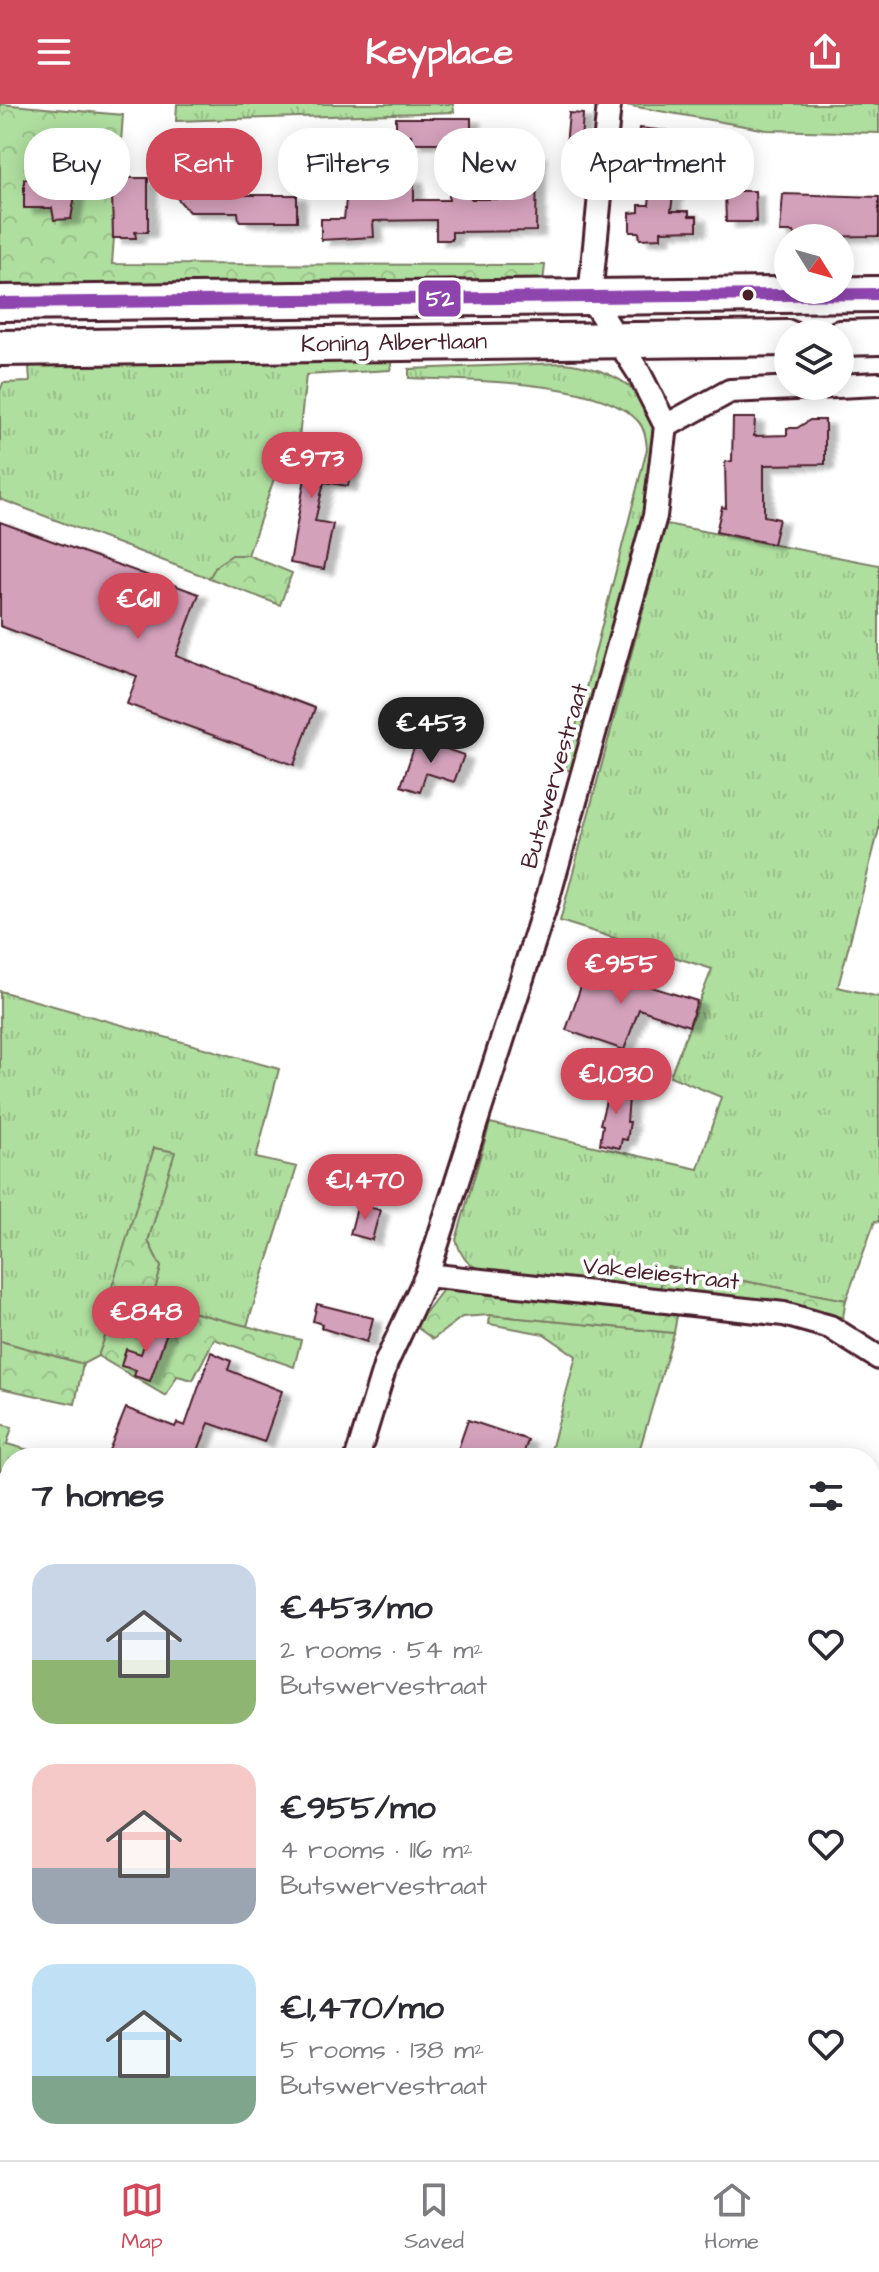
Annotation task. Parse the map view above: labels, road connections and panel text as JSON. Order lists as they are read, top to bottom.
{
  "streets": {
    "main road": ["Koning Albertlaan"],
    "street": ["Butswervestraat", "Vakeleiestraat"]
  },
  "crossings": [
    ["Butswervestraat", "Vakeleiestraat"]
  ],
  "lines": ["transit line 52"],
  "north": "bottom right",
  "page": {
    "header": "Keyplace",
    "chip": [
      "Buy",
      "Rent",
      "Filters",
      "New",
      "Apartment"
    ],
    "price": [
      "€973",
      "€611",
      "€453",
      "€955",
      "€1,030",
      "€1,470",
      "€848"
    ],
    "heading": "7 homes",
    "list": [
      {
        "name": "€453/mo",
        "note": "2 rooms · 54 m² · Butswervestraat"
      },
      {
        "name": "€955/mo",
        "note": "4 rooms · 116 m² · Butswervestraat"
      },
      {
        "name": "€1,470/mo",
        "note": "5 rooms · 138 m² · Butswervestraat"
      }
    ],
    "tabs": ["Map", "Saved", "Home"]
  }
}
